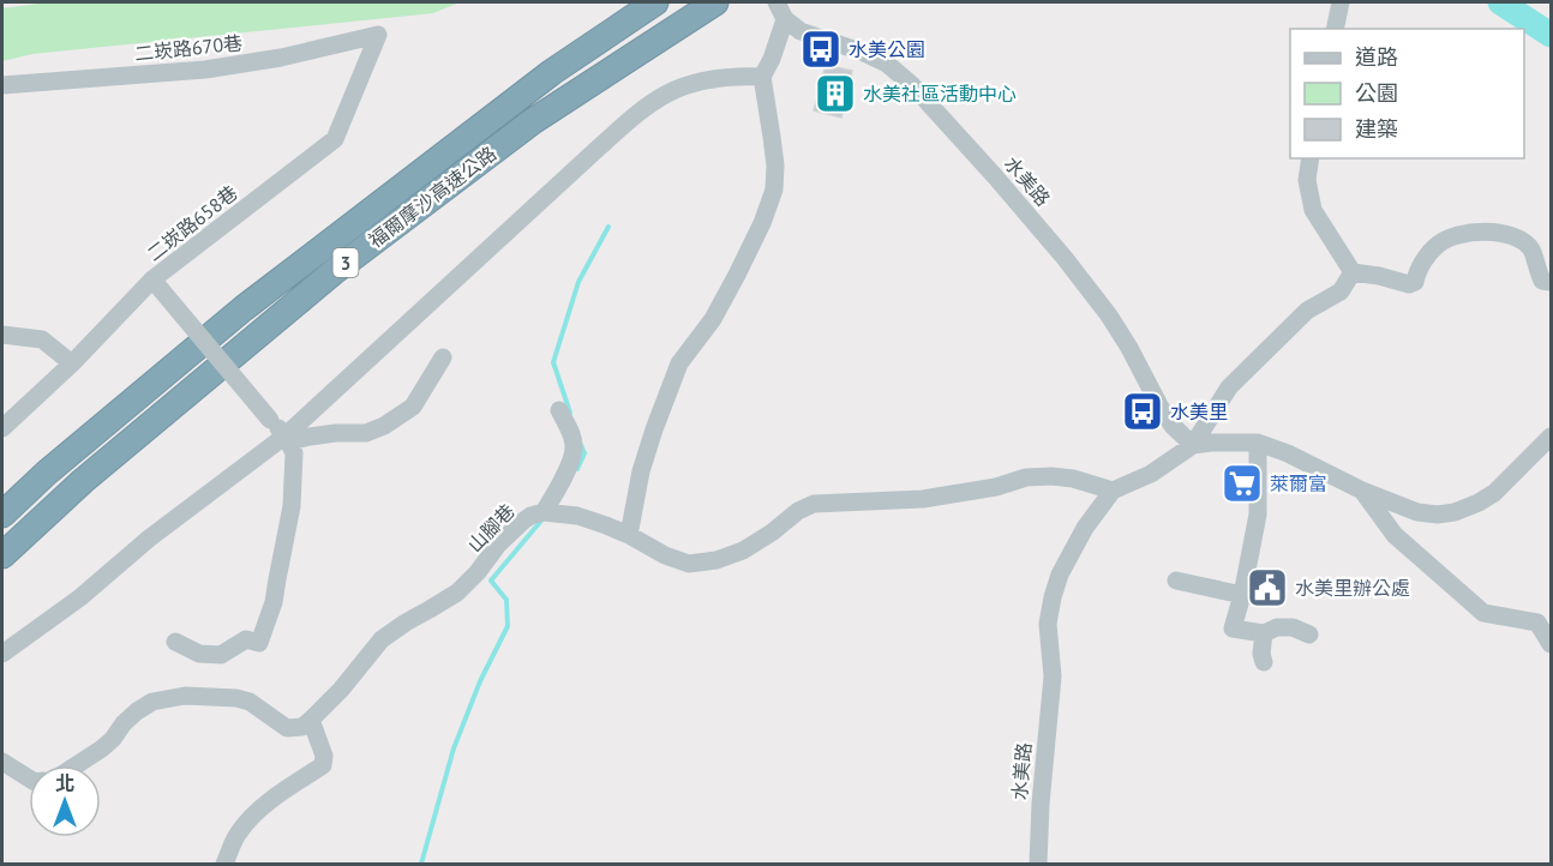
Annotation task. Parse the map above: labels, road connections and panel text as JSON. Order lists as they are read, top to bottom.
{
  "streets": {
    "highway": ["福爾摩沙高速公路", "3"],
    "street": [
      "二崁路670巷",
      "水美路",
      "二崁路658巷",
      "山腳巷"
    ]
  },
  "crossings": [
    ["二崁路670巷", "二崁路658巷"],
    ["水美路", "山腳巷"]
  ],
  "places": {
    "bus stop": ["水美公園", "水美里"],
    "building": ["水美社區活動中心"],
    "supermarket": ["萊爾富"],
    "public building": ["水美里辦公處"]
  },
  "legend": ["道路", "公園", "建築"],
  "north": "top"
}
